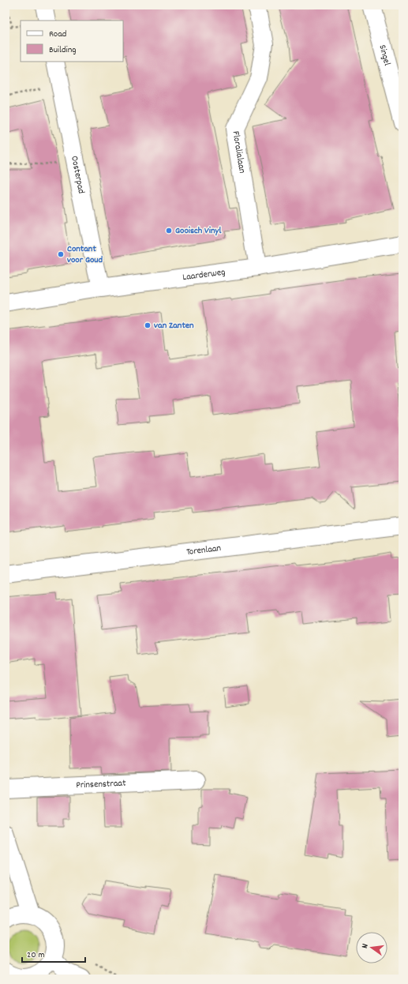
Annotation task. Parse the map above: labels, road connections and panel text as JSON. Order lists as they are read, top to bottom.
{
  "streets": {
    "street": [
      "Singel",
      "Floralialaan",
      "Oosterpad",
      "Laarderweg",
      "Torenlaan",
      "Prinsenstraat"
    ]
  },
  "crossings": [
    ["Floralialaan", "Laarderweg"],
    ["Oosterpad", "Laarderweg"]
  ],
  "places": ["Gooisch Vinyl", "Contant voor Goud", "van Zanten"],
  "legend": ["Road", "Building"],
  "scale_bar": "20 m",
  "north": "left"
}
